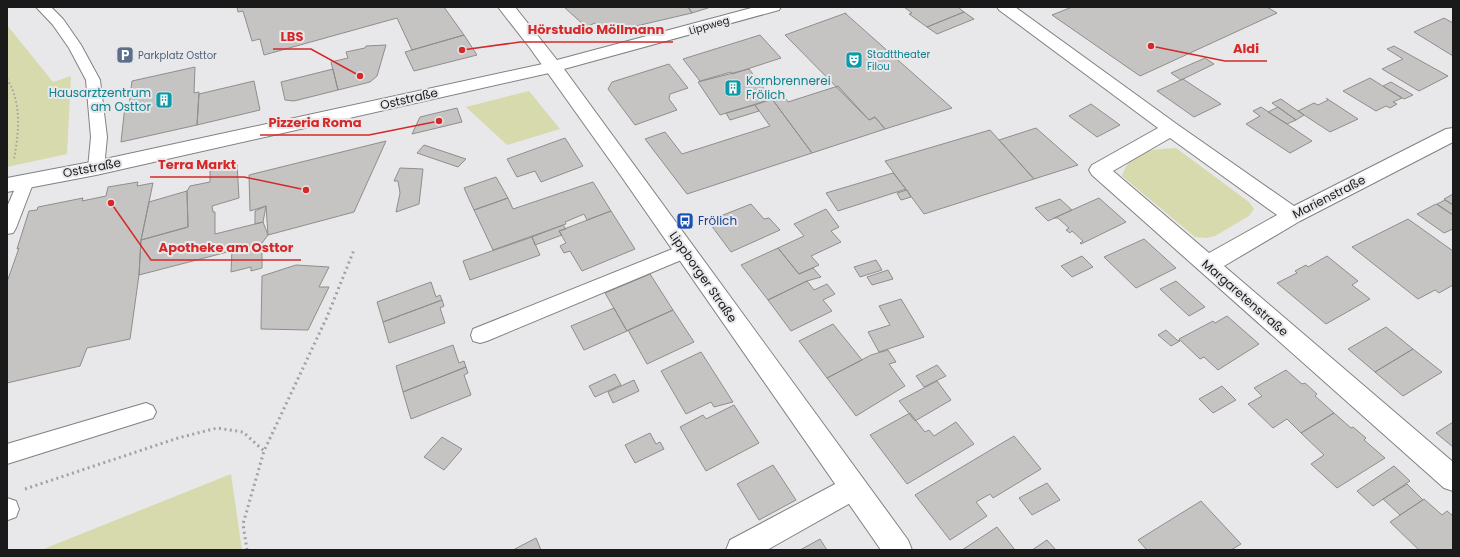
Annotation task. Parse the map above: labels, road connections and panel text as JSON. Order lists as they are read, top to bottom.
{
  "streets": {
    "street": [
      "Lippweg",
      "Oststraße",
      "Marienstraße",
      "Lippborger Straße",
      "Margaretenstraße"
    ]
  },
  "crossings": [
    ["Lippweg", "Oststraße"],
    ["Lippweg", "Lippborger Straße"],
    ["Oststraße", "Lippborger Straße"],
    ["Marienstraße", "Margaretenstraße"]
  ],
  "places": {
    "other": [
      "Aldi",
      "Hörstudio Möllmann",
      "LBS",
      "Pizzeria Roma",
      "Terra Markt",
      "Apotheke am Osttor"
    ],
    "parking": ["Parkplatz Osttor"],
    "theatre": ["Stadttheater Filou"],
    "building": ["Kornbrennerei Frölich", "Hausarztzentrum am Osttor"],
    "bus stop": ["Frölich"]
  }
}
